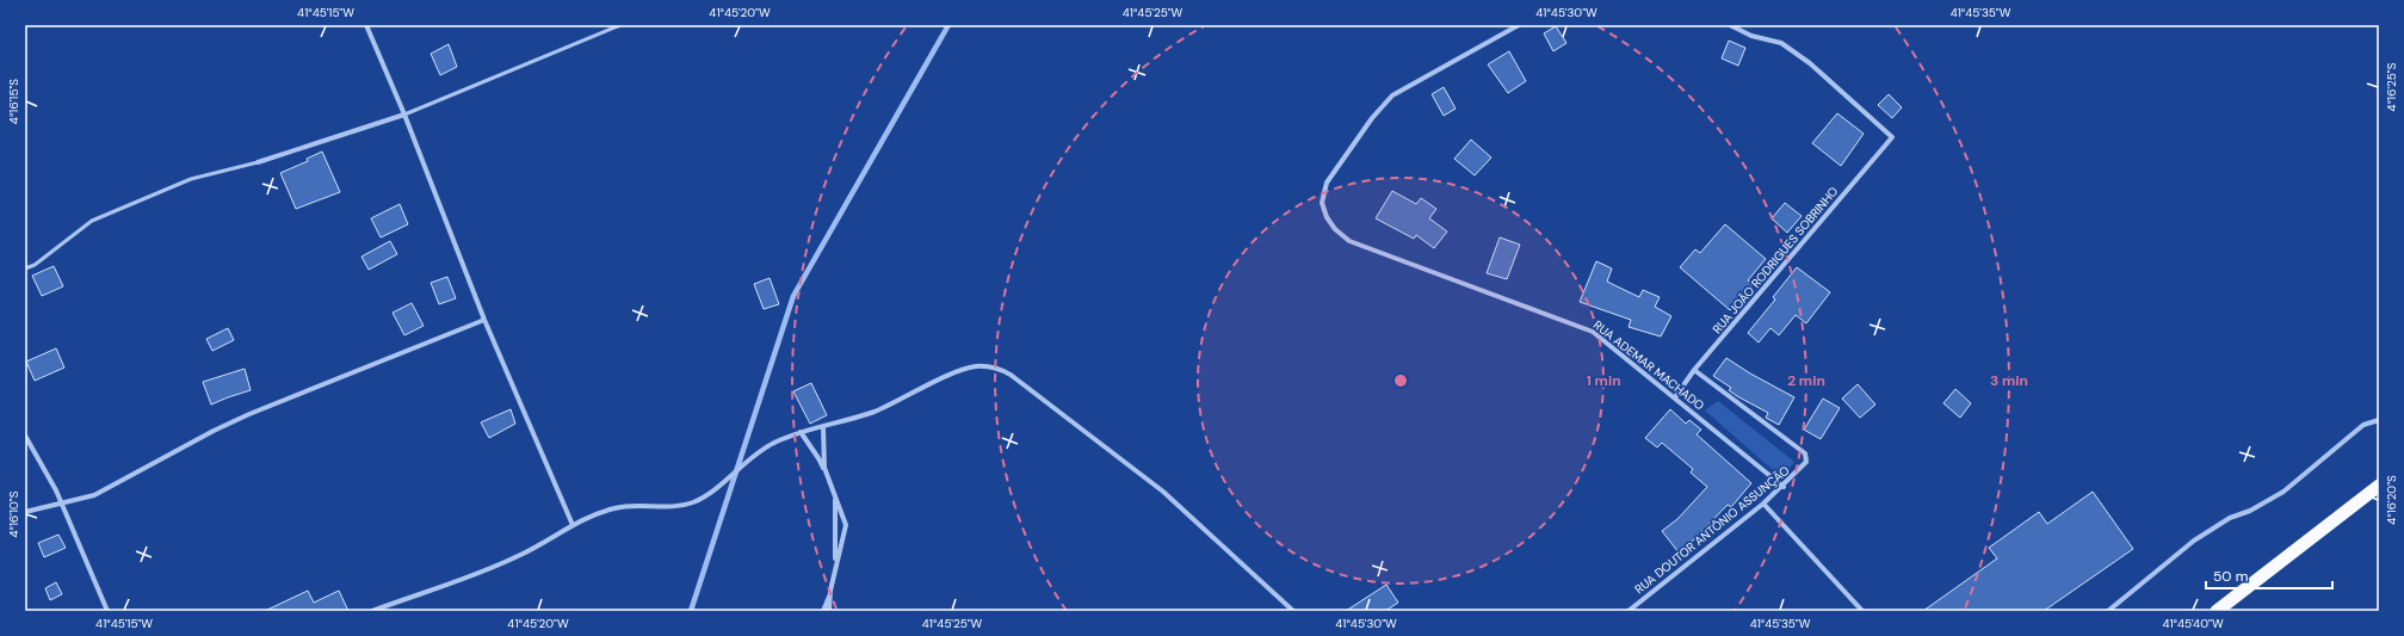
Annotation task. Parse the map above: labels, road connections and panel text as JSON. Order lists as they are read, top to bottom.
{
  "streets": {
    "street": ["RUA JOÃO RODRIGUES SOBRINHO", "RUA ADEMAR MACHADO", "RUA DOUTOR ANTÔNIO ASSUNÇÃO"]
  },
  "crossings": [
    ["RUA JOÃO RODRIGUES SOBRINHO", "RUA ADEMAR MACHADO"],
    ["RUA JOÃO RODRIGUES SOBRINHO", "RUA DOUTOR ANTÔNIO ASSUNÇÃO"],
    ["RUA ADEMAR MACHADO", "RUA DOUTOR ANTÔNIO ASSUNÇÃO"]
  ],
  "scale_bar": "50 m",
  "coordinates": [
    "41°45'15\"W",
    "41°45'20\"W",
    "41°45'25\"W",
    "41°45'30\"W",
    "41°45'35\"W",
    "4°16'25\"S",
    "4°16'15\"S",
    "4°16'20\"S",
    "4°16'10\"S",
    "41°45'40\"W"
  ],
  "rings": ["1 min", "2 min", "3 min"]
}
